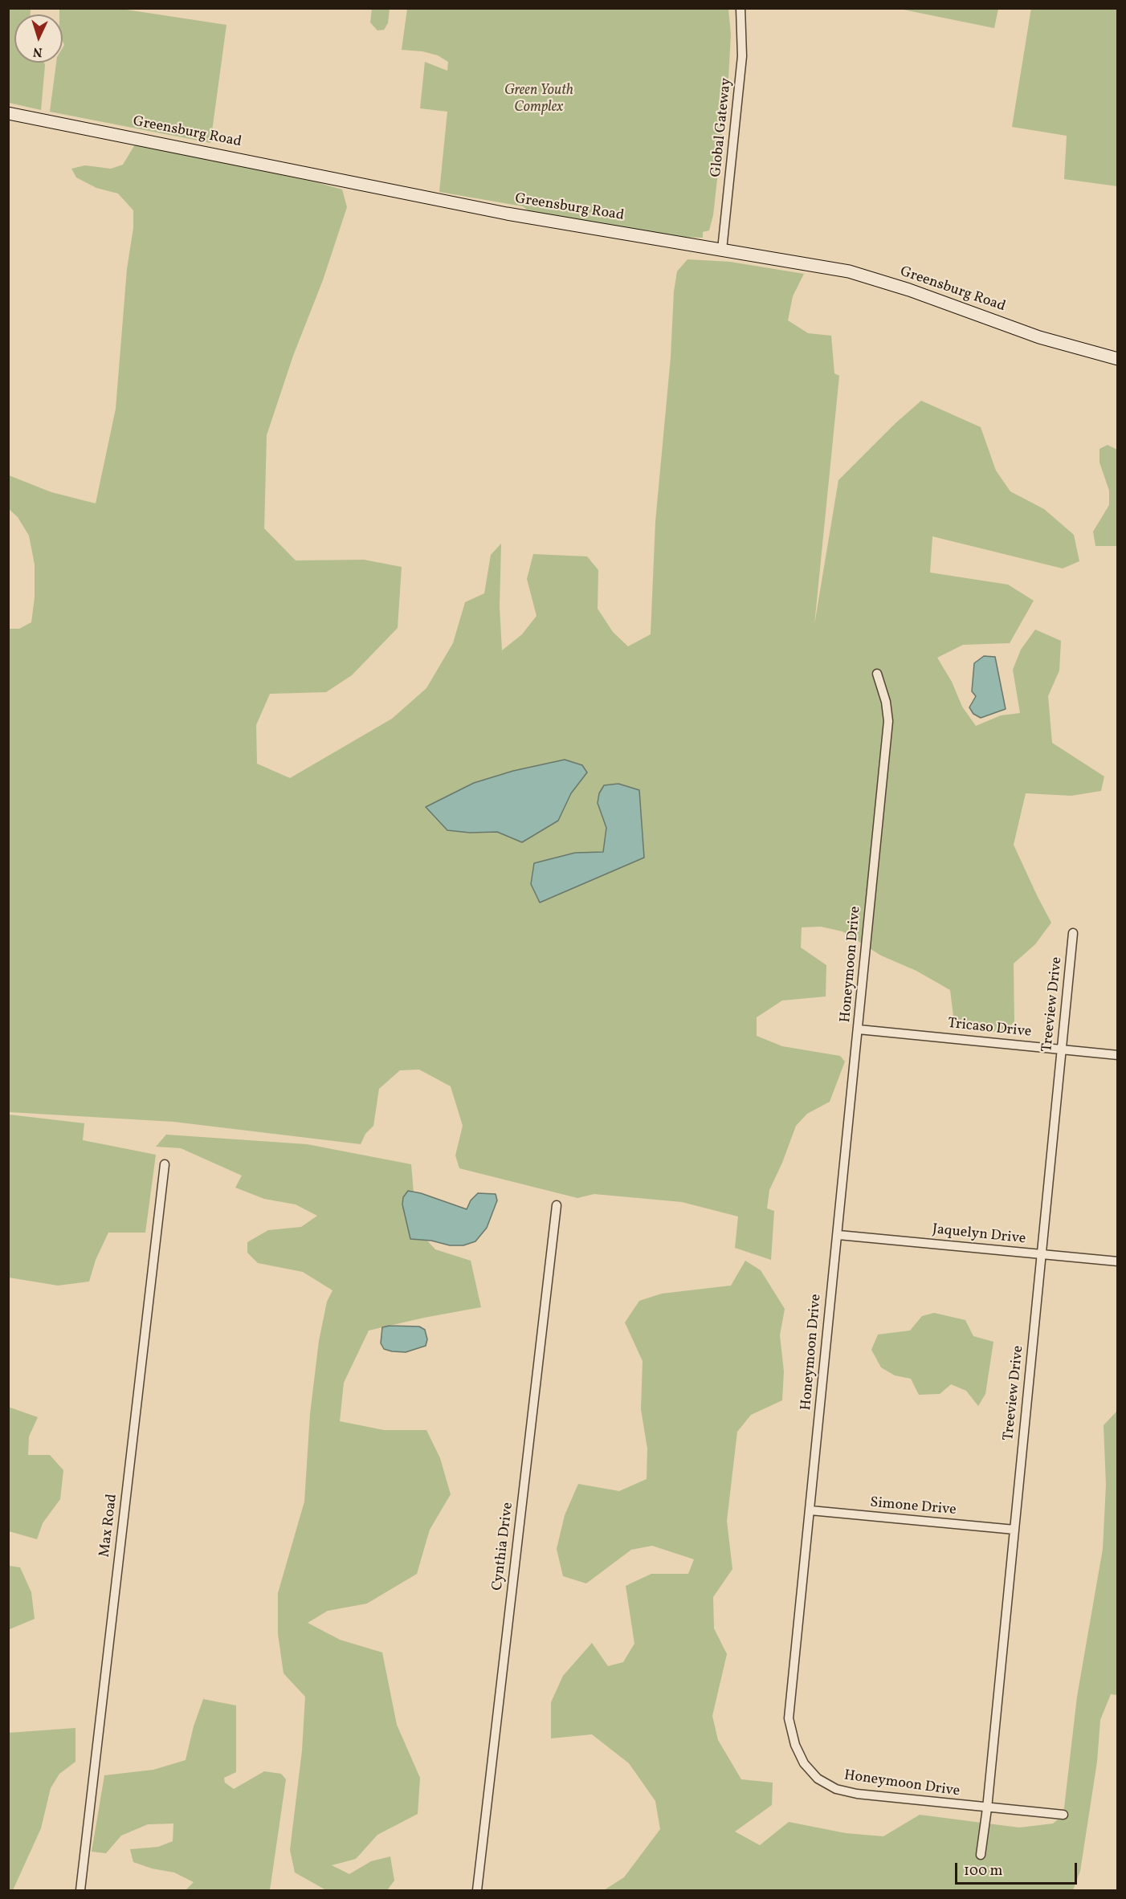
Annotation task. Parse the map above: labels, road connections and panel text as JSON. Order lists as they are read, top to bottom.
{
  "streets": {
    "main road": ["Greensburg Road"],
    "street": [
      "Global Gateway",
      "Honeymoon Drive",
      "Treeview Drive",
      "Tricaso Drive",
      "Jaquelyn Drive",
      "Simone Drive",
      "Max Road",
      "Cynthia Drive"
    ]
  },
  "crossings": [
    ["Global Gateway", "Greensburg Road"],
    ["Honeymoon Drive", "Treeview Drive"],
    ["Honeymoon Drive", "Tricaso Drive"],
    ["Honeymoon Drive", "Jaquelyn Drive"],
    ["Honeymoon Drive", "Simone Drive"],
    ["Treeview Drive", "Tricaso Drive"],
    ["Treeview Drive", "Jaquelyn Drive"],
    ["Treeview Drive", "Simone Drive"]
  ],
  "parks": ["Green Youth Complex"],
  "scale_bar": "100 m",
  "north": "bottom"
}
